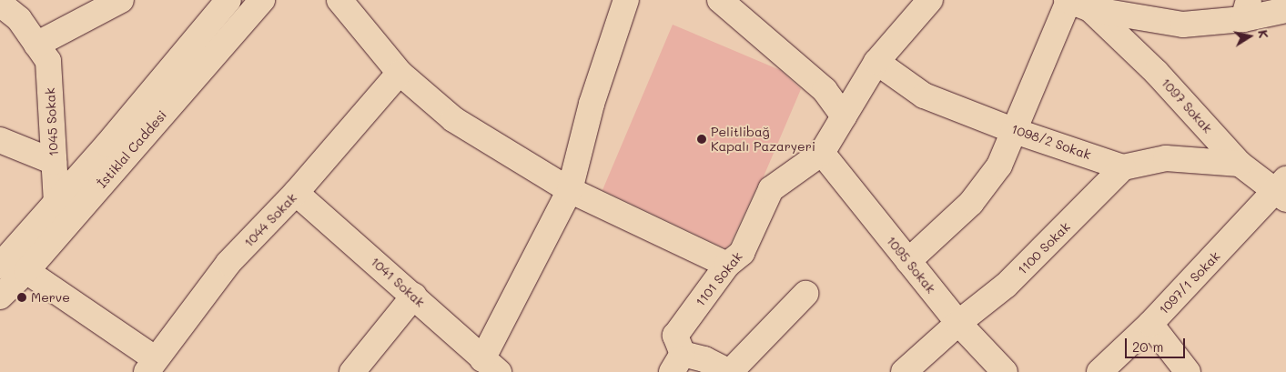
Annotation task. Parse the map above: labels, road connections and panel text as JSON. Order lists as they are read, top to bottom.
{
  "streets": {
    "street": [
      "1097 Sokak",
      "1045 Sokak",
      "1098/2 Sokak",
      "İstiklal Caddesi",
      "1044 Sokak",
      "1100 Sokak",
      "1095 Sokak",
      "1101 Sokak",
      "1041 Sokak",
      "1097/1 Sokak"
    ]
  },
  "crossings": [
    ["1097 Sokak", "1097/1 Sokak"],
    ["1045 Sokak", "İstiklal Caddesi"],
    ["1098/2 Sokak", "1100 Sokak"],
    ["1044 Sokak", "1041 Sokak"],
    ["1100 Sokak", "1095 Sokak"],
    ["1095 Sokak", "1101 Sokak"]
  ],
  "places": ["Pelitlibağ Kapalı Pazaryeri", "Merve"],
  "scale_bar": "20 m",
  "north": "right"
}
